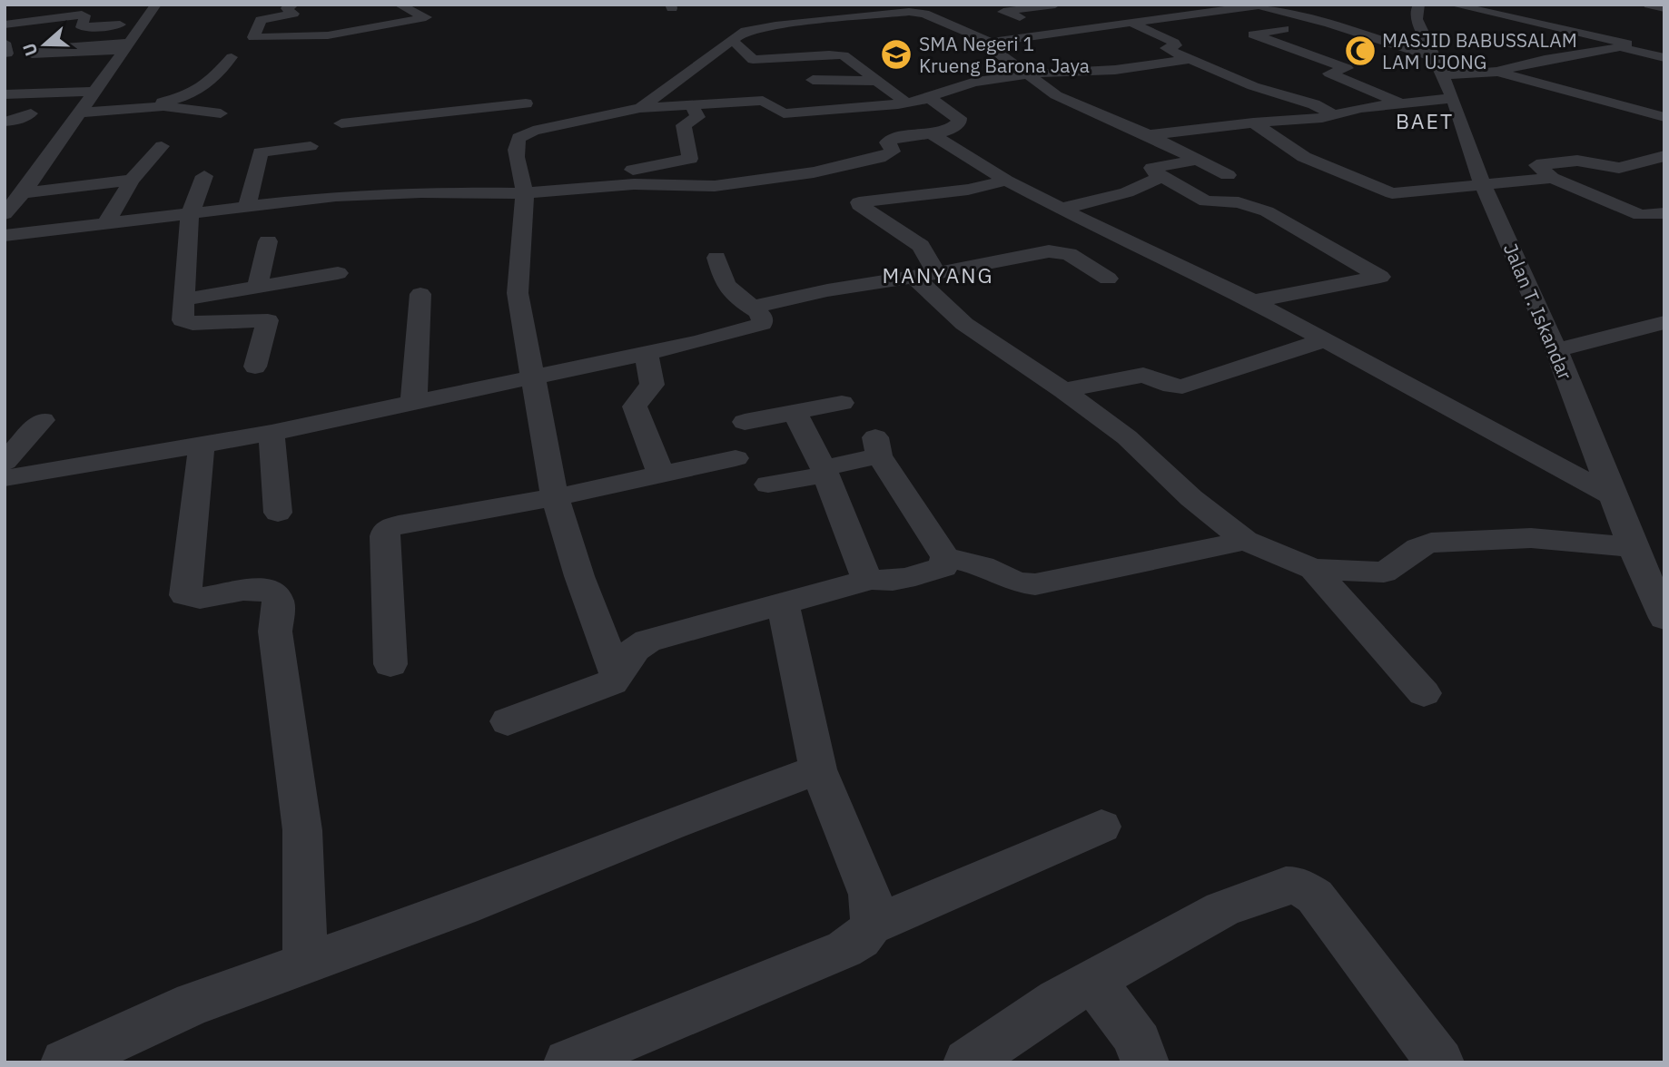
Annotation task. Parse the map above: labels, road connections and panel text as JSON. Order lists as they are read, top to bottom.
{
  "streets": {
    "street": ["Jalan T. Iskandar"]
  },
  "districts": ["BAET", "MANYANG"],
  "places": {
    "mosque": ["MASJID BABUSSALAM LAM UJONG"],
    "school or university": ["SMA Negeri 1 Krueng Barona Jaya"]
  },
  "north": "left"
}
